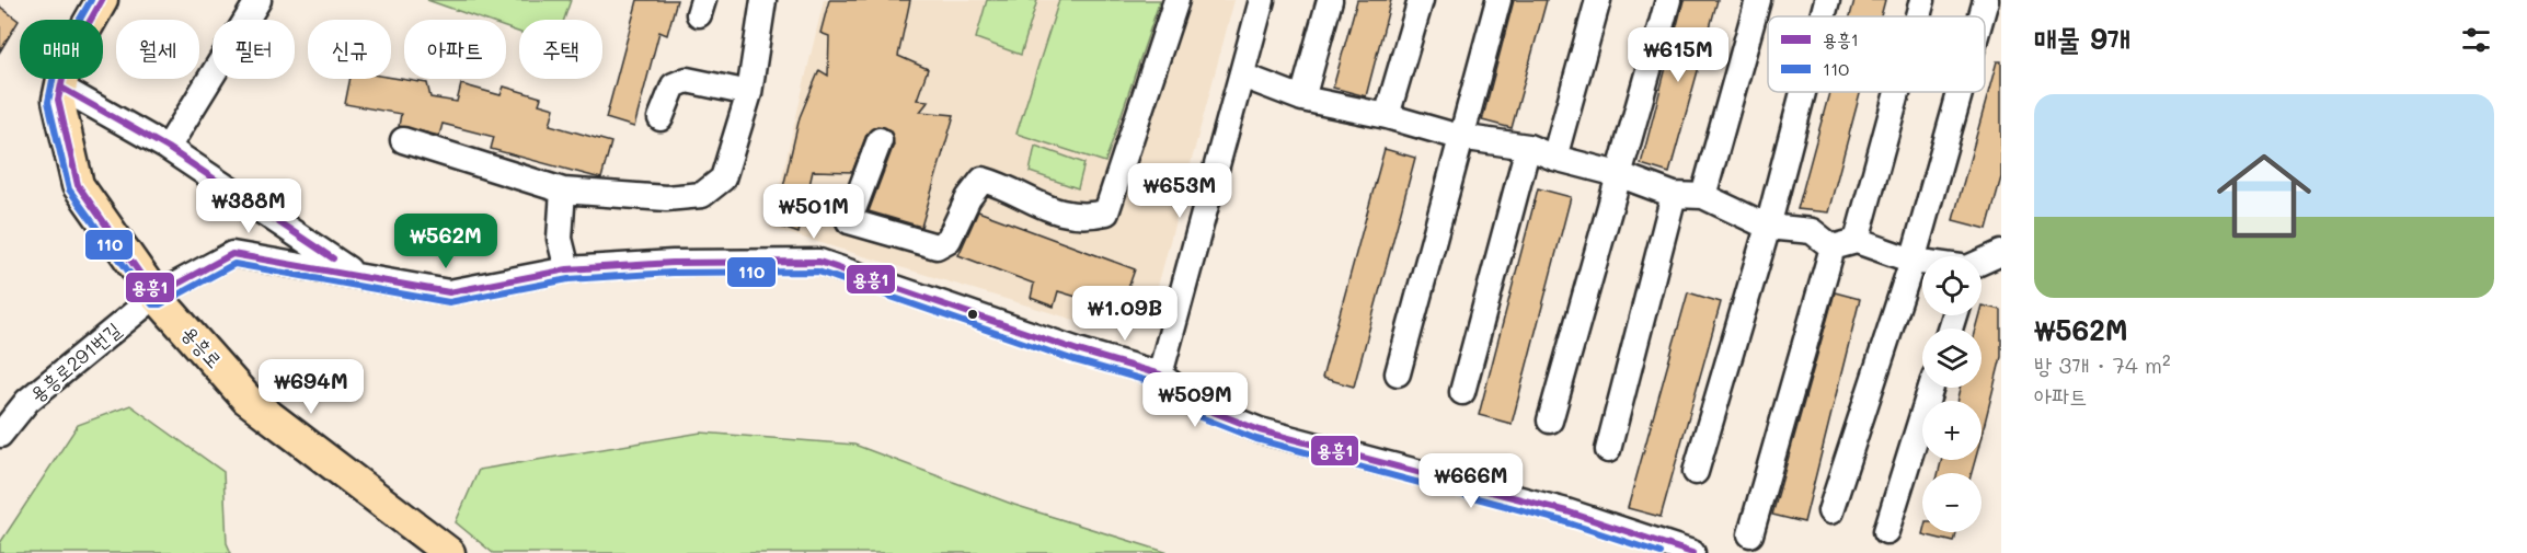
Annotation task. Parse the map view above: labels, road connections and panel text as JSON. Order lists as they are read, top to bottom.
{
  "streets": {
    "main road": ["용흥로"],
    "street": ["용흥로291번길"]
  },
  "crossings": [
    ["용흥로", "용흥로291번길"]
  ],
  "lines": ["transit line 용흥1", "transit line 110"],
  "legend": ["용흥1", "110"],
  "page": {
    "heading": "매물 9개",
    "chip": [
      "매매",
      "월세",
      "필터",
      "신규",
      "아파트",
      "주택"
    ],
    "price": [
      "₩615M",
      "₩653M",
      "₩388M",
      "₩501M",
      "₩562M",
      "₩1.09B",
      "₩694M",
      "₩509M",
      "₩666M"
    ],
    "list": [
      {
        "name": "₩562M",
        "note": "방 3개 · 74 m² · 아파트"
      }
    ],
    "map_buttons": ["+", "−"]
  }
}
